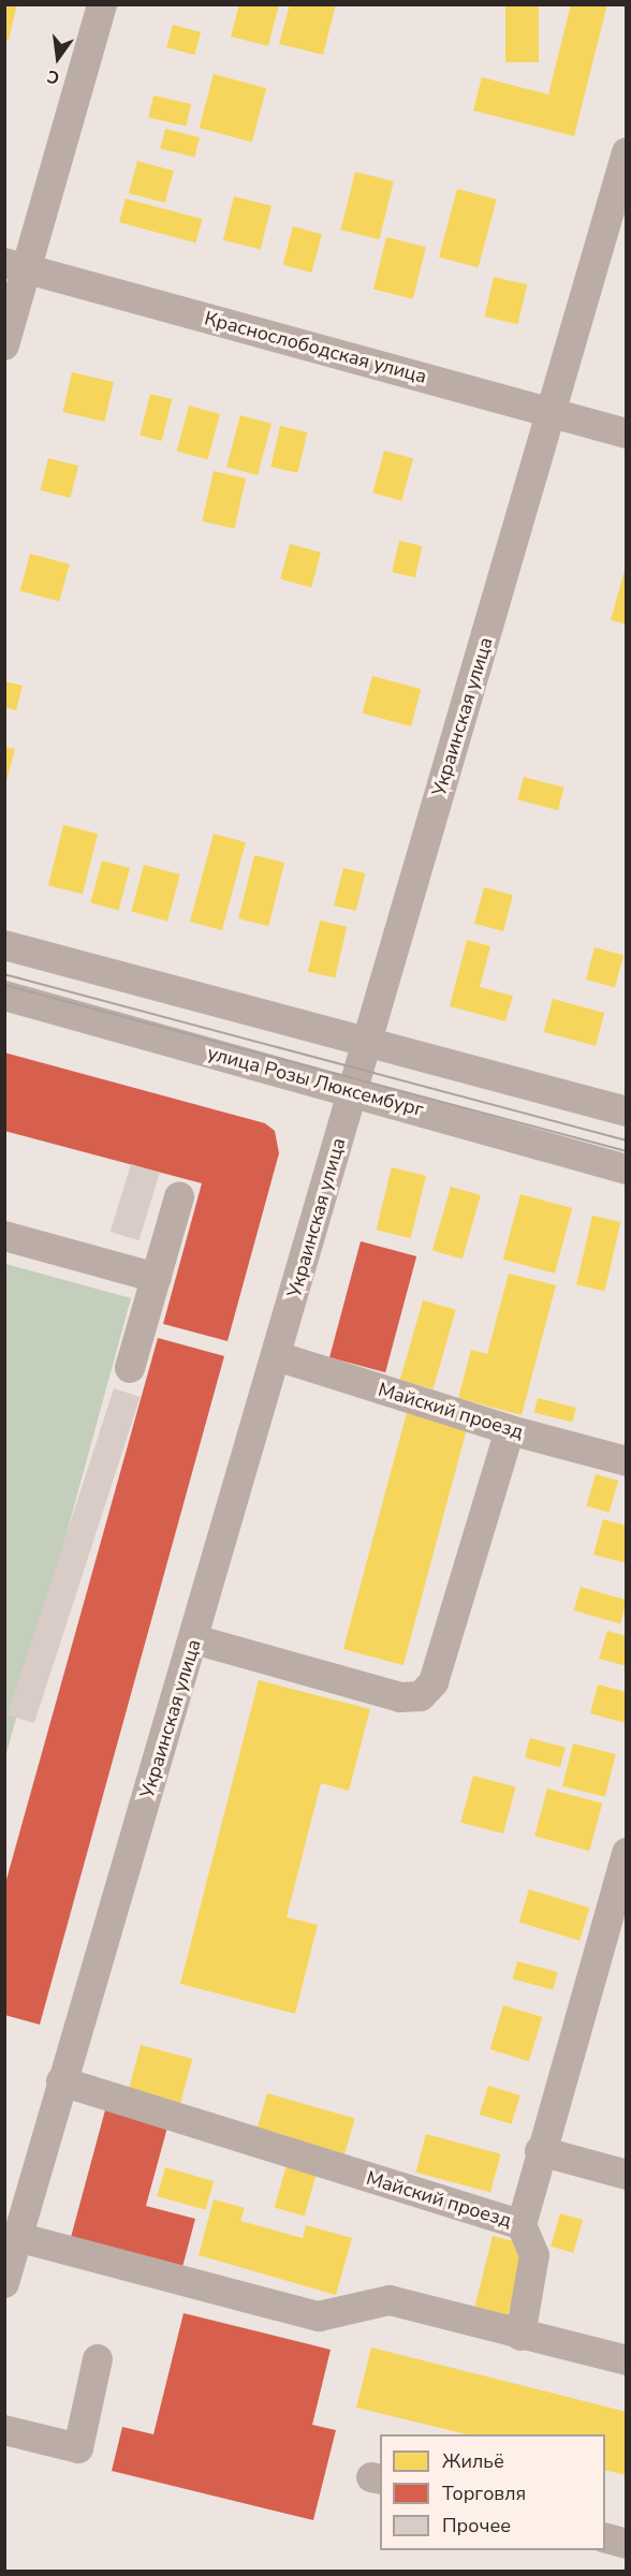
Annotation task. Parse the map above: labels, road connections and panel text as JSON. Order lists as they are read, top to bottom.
{
  "streets": {
    "street": [
      "Краснослободская улица",
      "Украинская улица",
      "улица Розы Люксембург",
      "Майский проезд"
    ]
  },
  "crossings": [
    ["Краснослободская улица", "Украинская улица"],
    ["Украинская улица", "улица Розы Люксембург"],
    ["Украинская улица", "Майский проезд"]
  ],
  "legend": ["Жильё", "Торговля", "Прочее"],
  "north": "bottom"
}
